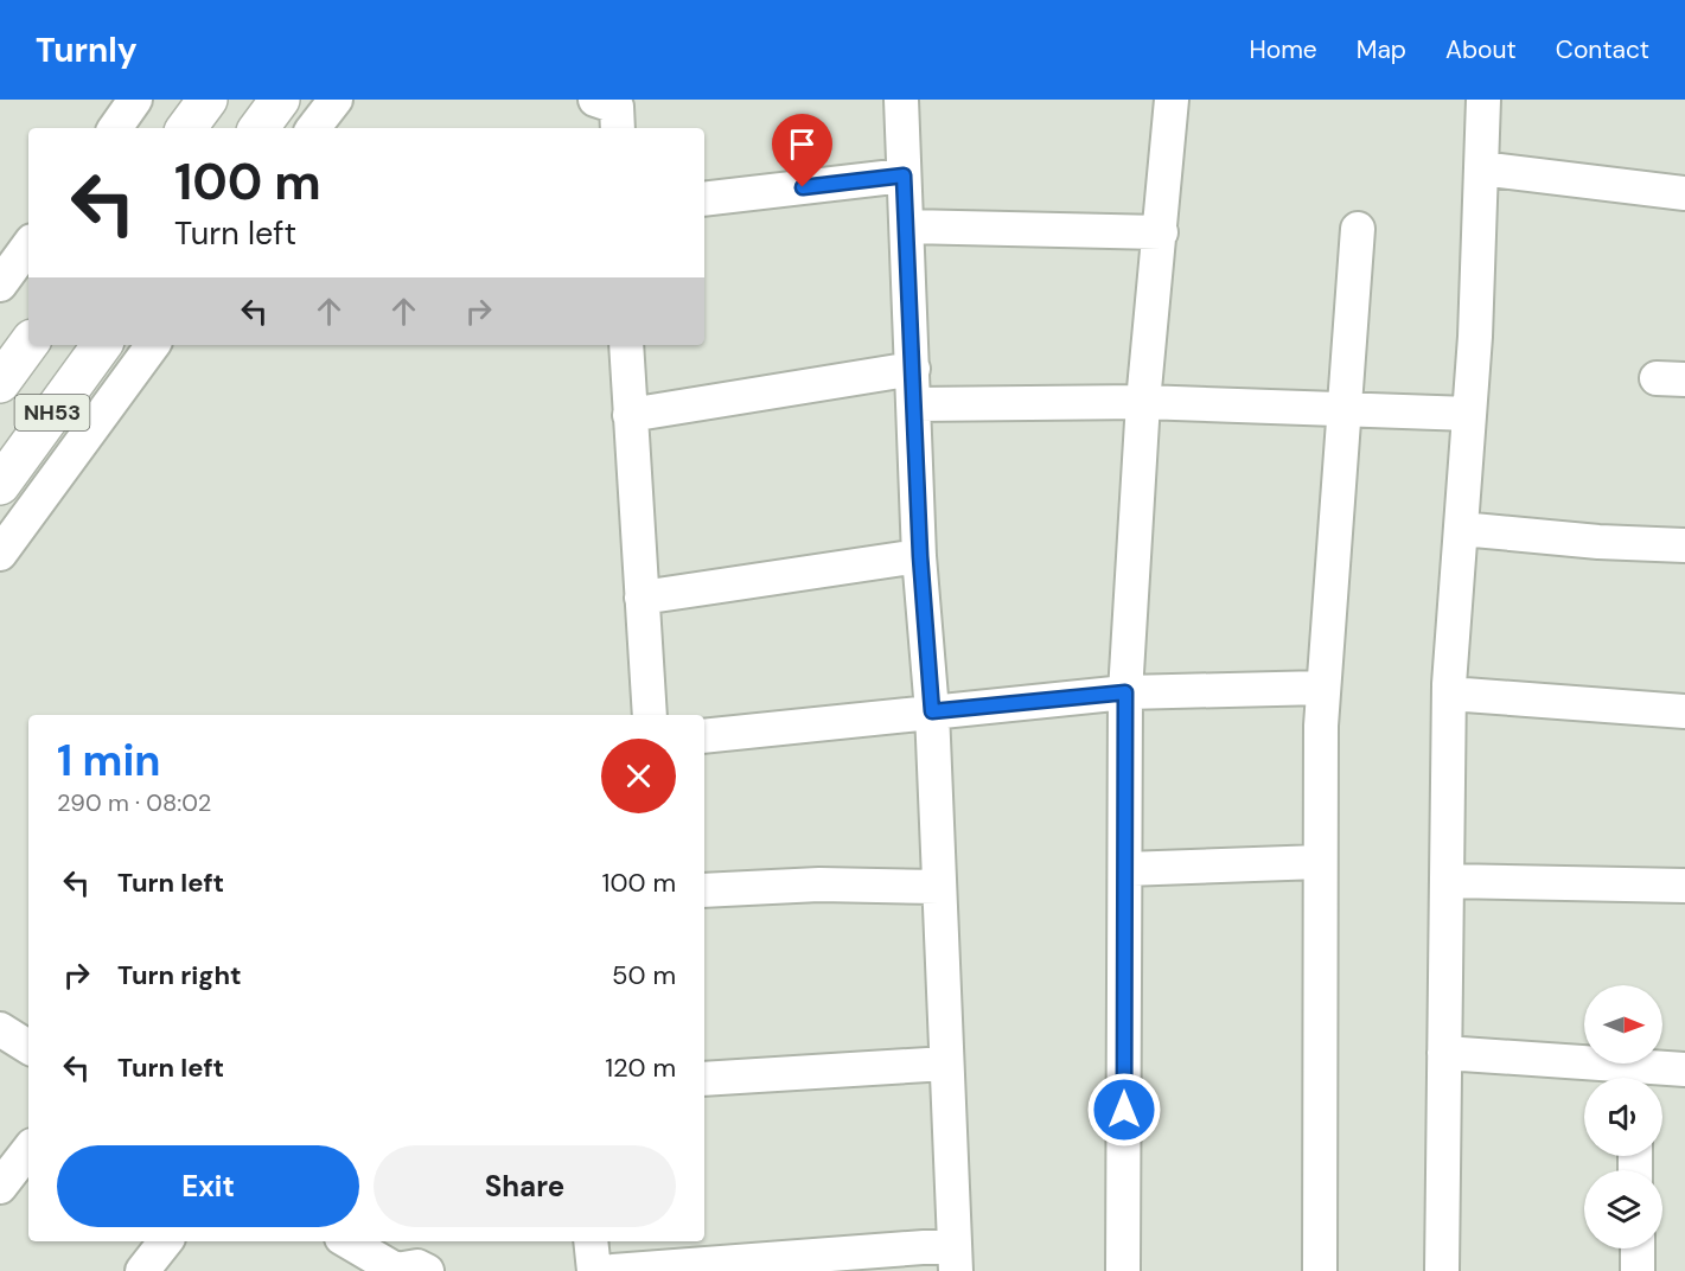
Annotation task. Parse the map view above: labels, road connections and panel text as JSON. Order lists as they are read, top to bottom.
{
  "streets": {
    "highway": ["NH53"]
  },
  "north": "right",
  "page": {
    "header": "Turnly",
    "nav": [
      "Home",
      "Map",
      "About",
      "Contact"
    ],
    "turn": ["100 m", "Turn left"],
    "heading": ["1 min", "290 m · 08:02"],
    "list": [
      {
        "name": "Turn left",
        "value": "100 m"
      },
      {
        "name": "Turn right",
        "value": "50 m"
      },
      {
        "name": "Turn left",
        "value": "120 m"
      }
    ],
    "buttons": ["Exit", "Share"]
  }
}
